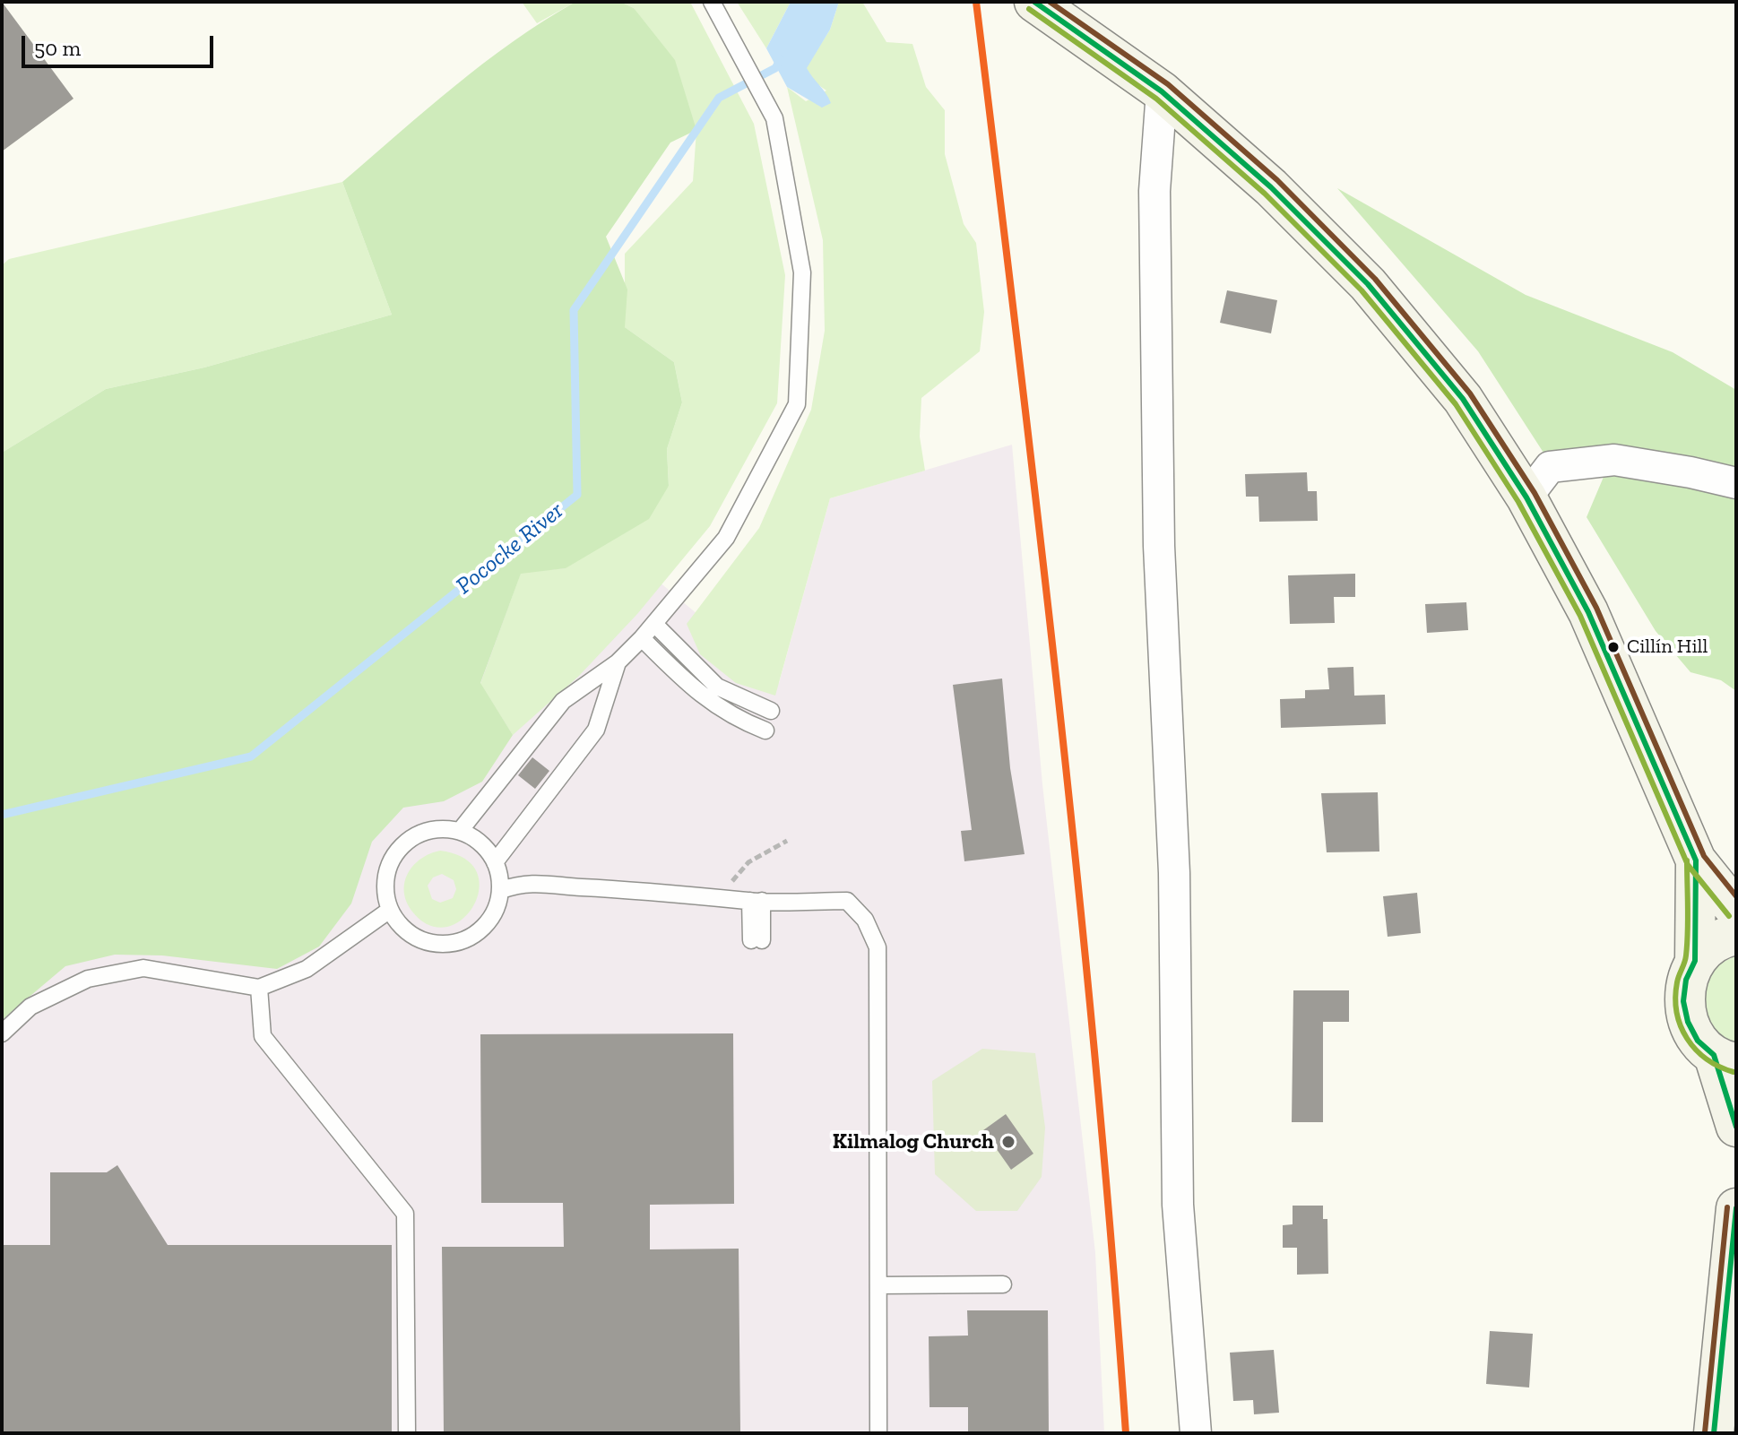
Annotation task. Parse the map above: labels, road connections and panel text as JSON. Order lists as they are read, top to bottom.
{
  "water": ["Pococke River"],
  "places": ["Cillín Hill", "Kilmalog Church"],
  "scale_bar": "50 m"
}
